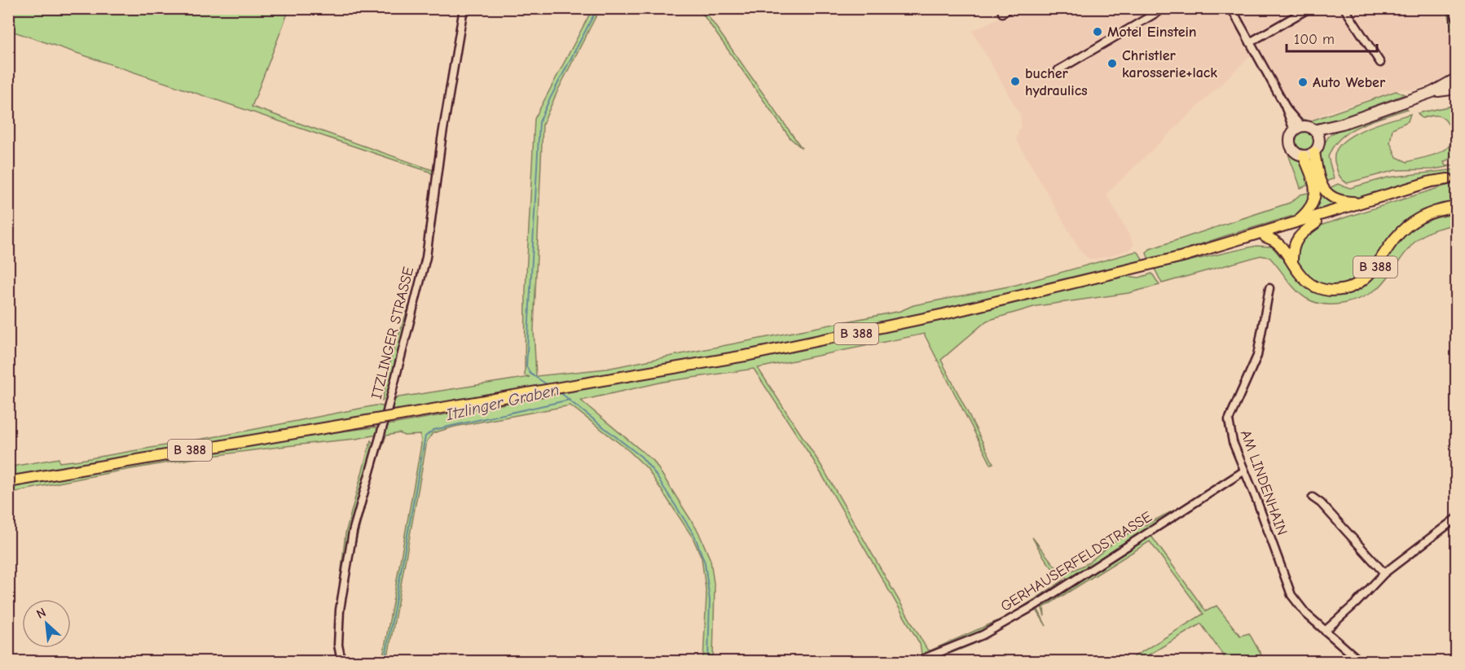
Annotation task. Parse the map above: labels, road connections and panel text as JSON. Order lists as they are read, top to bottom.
{
  "streets": {
    "main road": ["B 388"],
    "street": ["ITZLINGER STRASSE", "AM LINDENHAIN", "GERHAUSERFELDSTRASSE"]
  },
  "crossings": [
    ["AM LINDENHAIN", "GERHAUSERFELDSTRASSE"]
  ],
  "water": ["Itzlinger Graben"],
  "places": [
    "Motel Einstein",
    "Christler karosserie+lack",
    "bucher hydraulics",
    "Auto Weber"
  ],
  "scale_bar": "100 m",
  "north": "top left"
}
